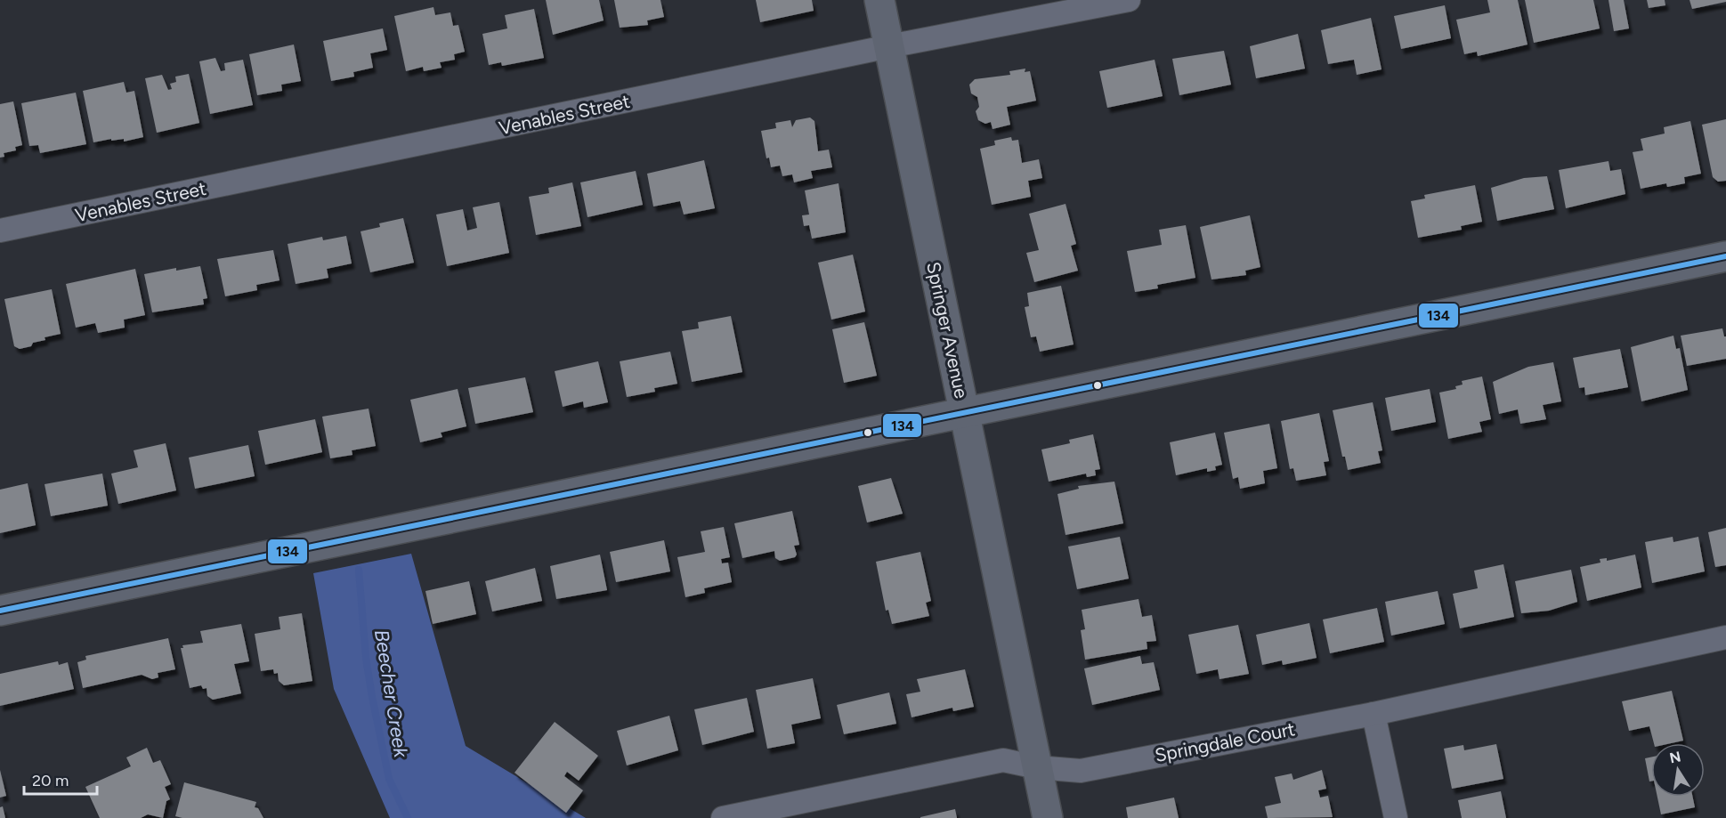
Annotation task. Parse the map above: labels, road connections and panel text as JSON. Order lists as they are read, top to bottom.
{
  "streets": {
    "street": ["Venables Street", "Springer Avenue", "Springdale Court"]
  },
  "crossings": [
    ["Venables Street", "Springer Avenue"],
    ["Springer Avenue", "Springdale Court"]
  ],
  "water": ["Beecher Creek"],
  "lines": ["transit line 134"],
  "scale_bar": "20 m",
  "north": "top"
}
